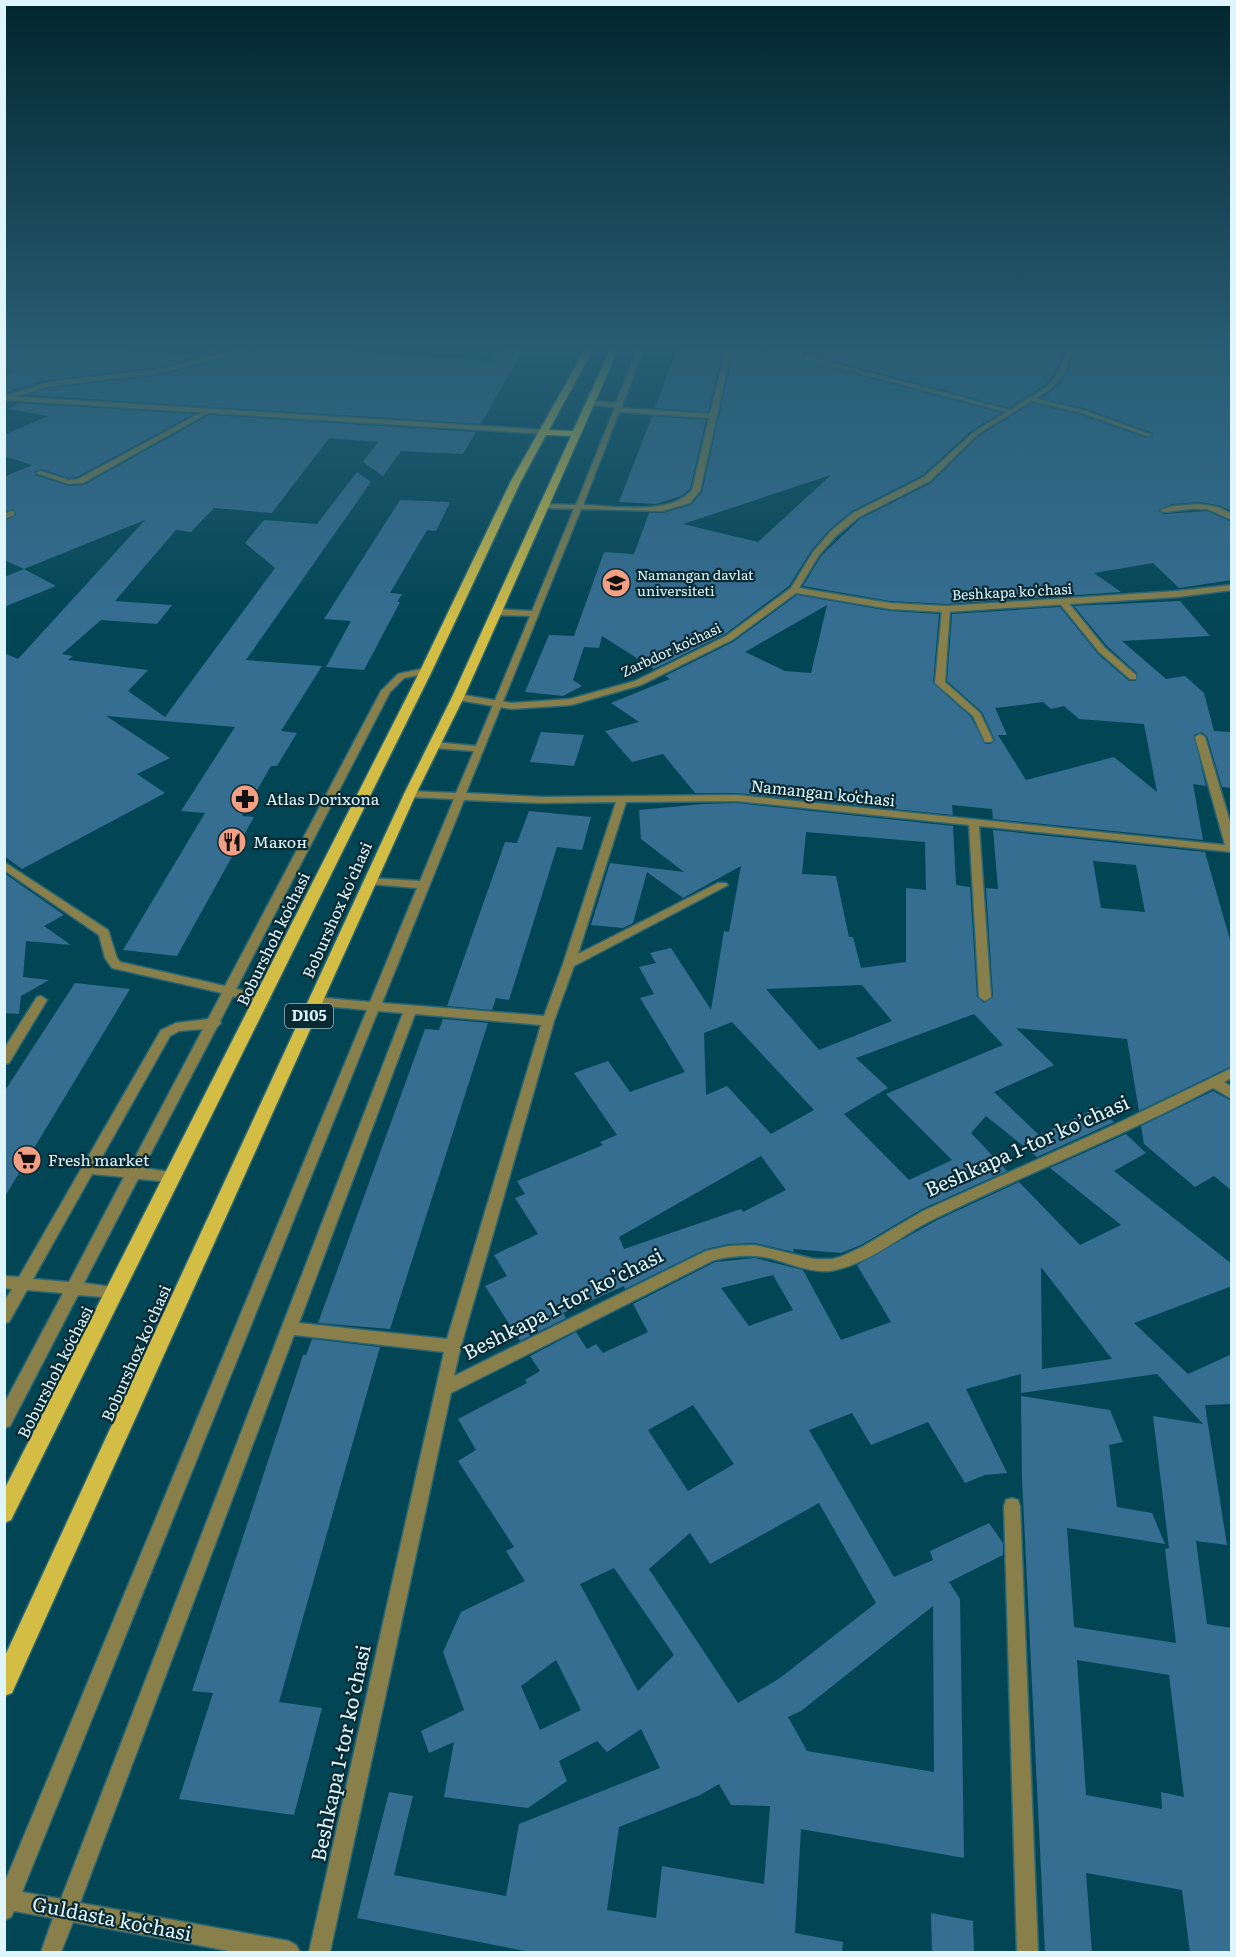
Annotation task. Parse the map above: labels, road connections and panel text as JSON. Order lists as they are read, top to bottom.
{
  "streets": {
    "main road": ["Boburshox ko'chasi", "Boburshoh koʻchasi", "D105"],
    "street": [
      "Beshkapa ko'chasi",
      "Zarbdor koʻchasi",
      "Namangan koʻchasi",
      "Beshkapa 1-tor koʼchasi",
      "Guldasta koʻchasi"
    ]
  },
  "crossings": [
    ["Beshkapa ko'chasi", "Zarbdor koʻchasi"],
    ["Zarbdor koʻchasi", "Boburshox ko'chasi"],
    ["Namangan koʻchasi", "Boburshox ko'chasi"]
  ],
  "places": {
    "school or university": ["Namangan davlat universiteti"],
    "pharmacy": ["Atlas Dorixona"],
    "restaurant": ["Макон"],
    "supermarket": ["Fresh market"]
  }
}
